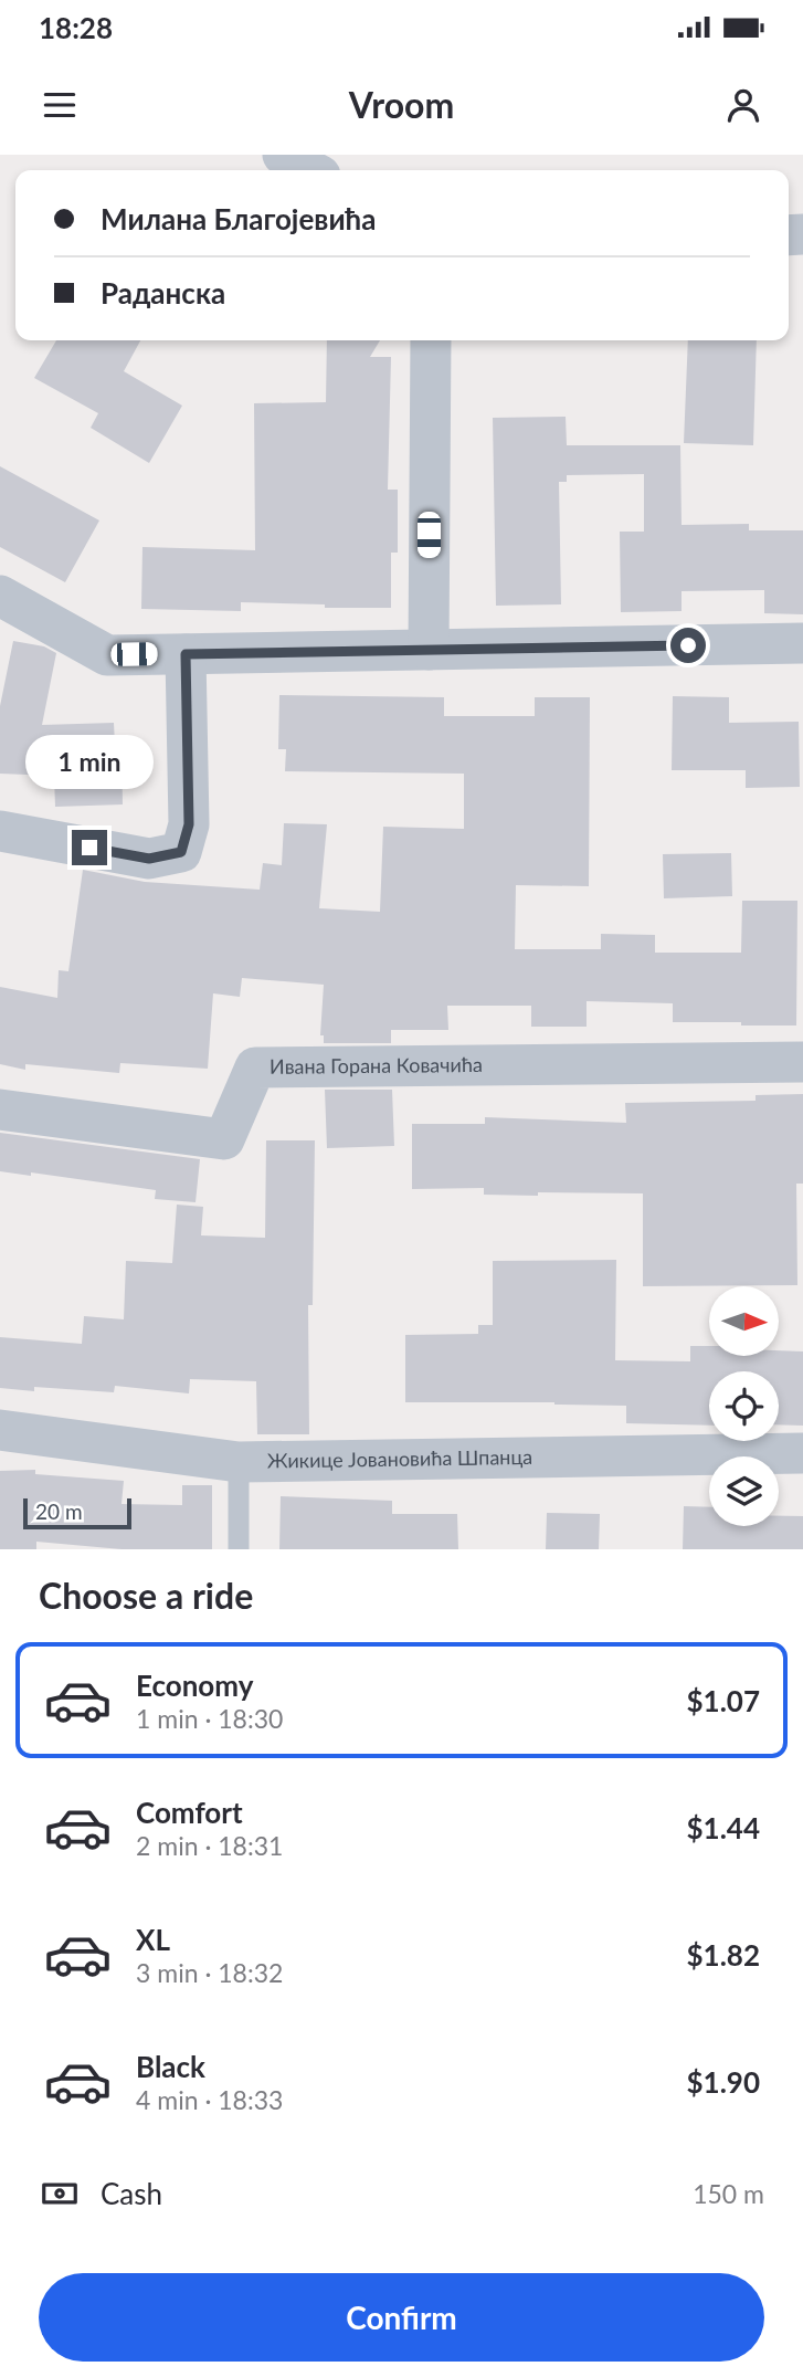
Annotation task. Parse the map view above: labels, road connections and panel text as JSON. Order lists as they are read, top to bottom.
{
  "streets": {
    "street": ["Ивана Горана Ковачића", "Жикице Јовановића Шпанца"]
  },
  "scale_bar": "20 m",
  "north": "right",
  "page": {
    "status": "18:28",
    "header": "Vroom",
    "banner": ["Милана Благојевића", "Раданска"],
    "bubble": "1 min",
    "scale": "20 m",
    "heading": "Choose a ride",
    "list": [
      {
        "name": "Economy",
        "note": "1 min · 18:30",
        "value": "$1.07"
      },
      {
        "name": "Comfort",
        "note": "2 min · 18:31",
        "value": "$1.44"
      },
      {
        "name": "XL",
        "note": "3 min · 18:32",
        "value": "$1.82"
      },
      {
        "name": "Black",
        "note": "4 min · 18:33",
        "value": "$1.90"
      }
    ],
    "pay": ["Cash", "150 m"],
    "buttons": "Confirm"
  }
}
